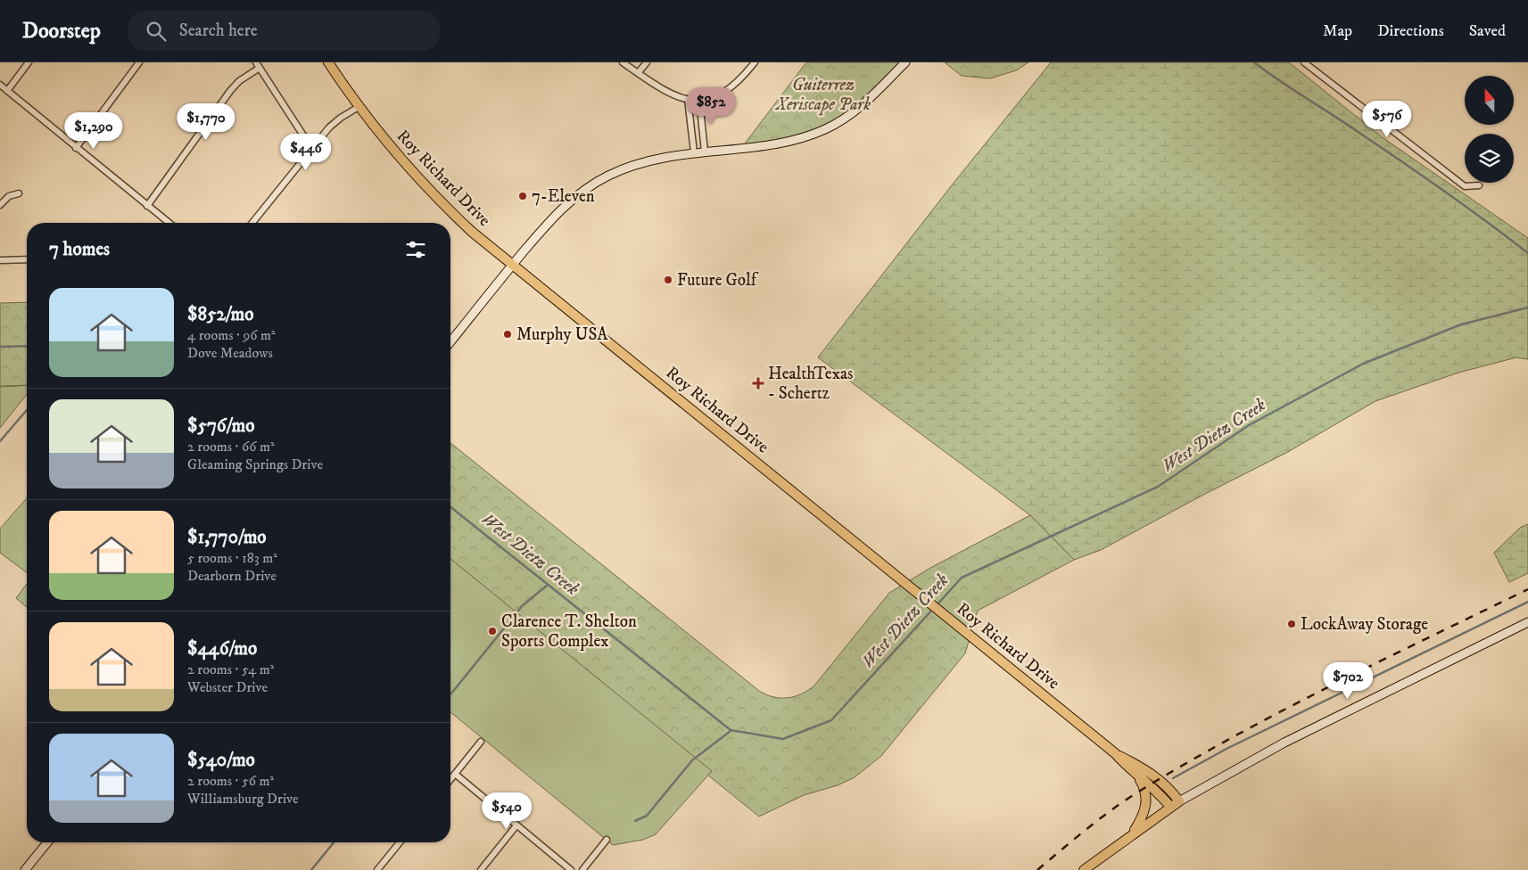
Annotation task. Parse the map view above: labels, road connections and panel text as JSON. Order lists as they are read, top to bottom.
{
  "streets": {
    "main road": ["Roy Richard Drive"]
  },
  "water": ["West Dietz Creek"],
  "parks": ["Guiterrez Xeriscape Park"],
  "places": {
    "other": [
      "7-Eleven",
      "Future Golf",
      "Murphy USA",
      "LockAway Storage",
      "Clarence T. Shelton Sports Complex"
    ],
    "health": ["HealthTexas - Schertz"]
  },
  "north": "top",
  "page": {
    "header": "Doorstep",
    "search": "Search here",
    "nav": ["Map", "Directions", "Saved"],
    "price": [
      "$852",
      "$576",
      "$1,770",
      "$1,290",
      "$446",
      "$702",
      "$540"
    ],
    "heading": "7 homes",
    "list": [
      {
        "name": "$852/mo",
        "note": "4 rooms · 96 m² · Dove Meadows"
      },
      {
        "name": "$576/mo",
        "note": "2 rooms · 66 m² · Gleaming Springs Drive"
      },
      {
        "name": "$1,770/mo",
        "note": "5 rooms · 183 m² · Dearborn Drive"
      },
      {
        "name": "$446/mo",
        "note": "2 rooms · 54 m² · Webster Drive"
      },
      {
        "name": "$540/mo",
        "note": "2 rooms · 56 m² · Williamsburg Drive"
      }
    ]
  }
}
